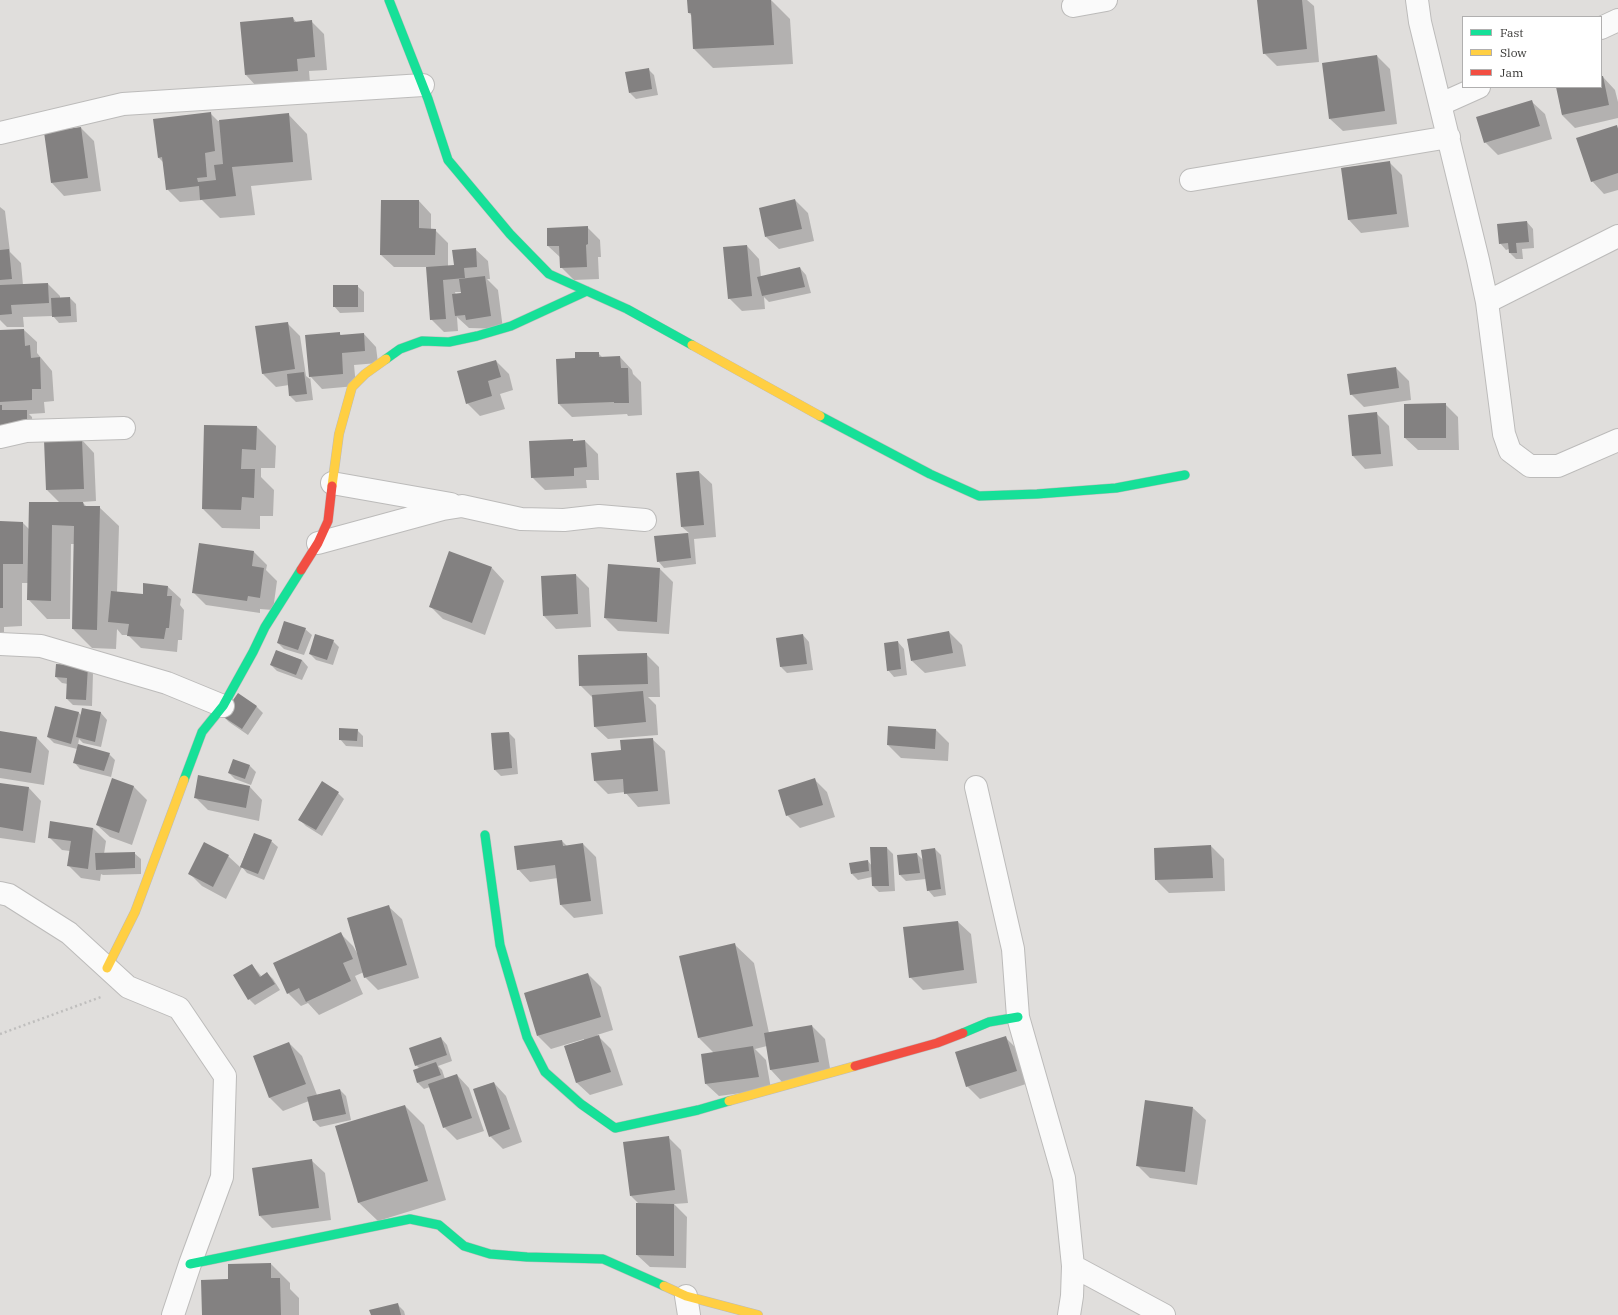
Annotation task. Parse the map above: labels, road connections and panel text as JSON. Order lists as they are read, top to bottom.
{
  "legend": ["Fast", "Slow", "Jam"]
}
